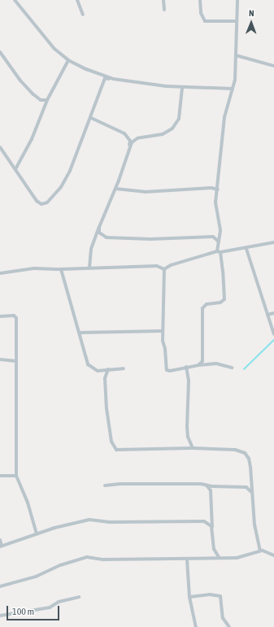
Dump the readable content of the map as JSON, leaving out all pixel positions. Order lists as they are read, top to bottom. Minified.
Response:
{"scale_bar":"100 m","north":"top"}
